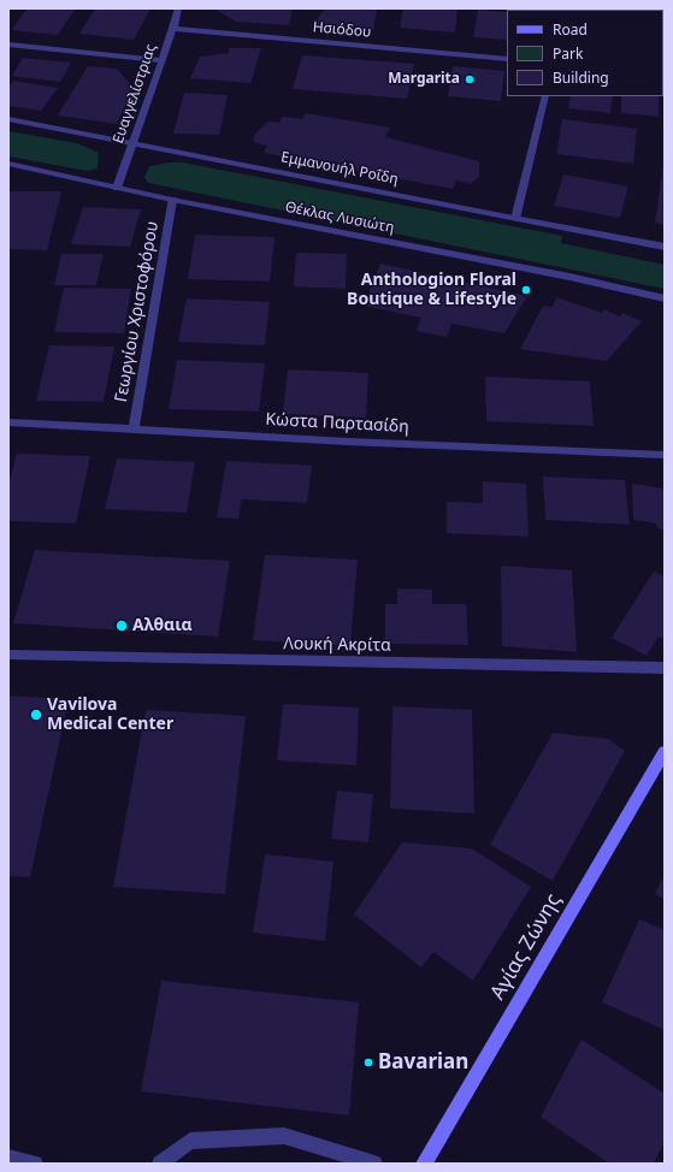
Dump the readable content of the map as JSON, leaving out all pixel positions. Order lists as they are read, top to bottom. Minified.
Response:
{"streets":{"main road":["Αγίας Ζώνης"],"street":["Ησιόδου","Ευαγγελίστριας","Εμμανουήλ Ροΐδη","Θέκλας Λυσιώτη","Γεωργίου Χριστοφόρου","Κώστα Παρτασίδη","Λουκή Ακρίτα"]},"crossings":[["Ησιόδου","Ευαγγελίστριας"],["Ευαγγελίστριας","Εμμανουήλ Ροΐδη"],["Ευαγγελίστριας","Θέκλας Λυσιώτη"],["Θέκλας Λυσιώτη","Γεωργίου Χριστοφόρου"],["Γεωργίου Χριστοφόρου","Κώστα Παρτασίδη"]],"places":["Margarita","Anthologion Floral Boutique & Lifestyle","Αλθαια","Vavilova Medical Center","Bavarian"],"legend":["Road","Park","Building"]}
